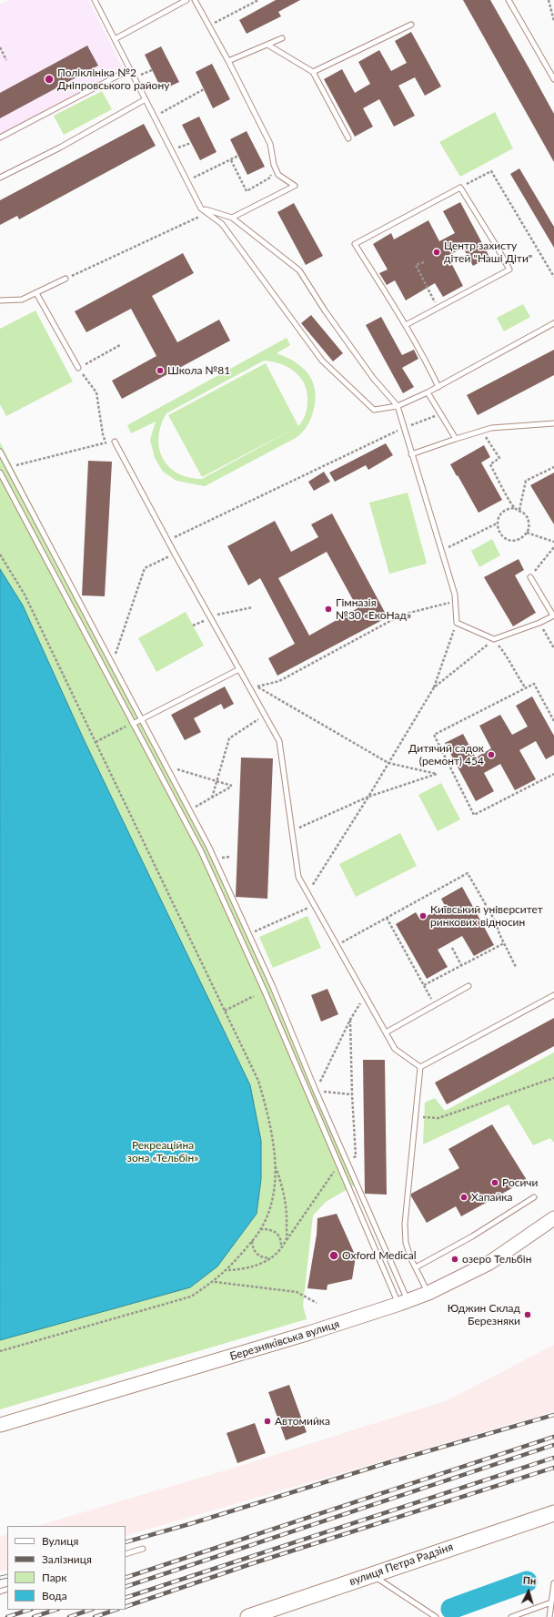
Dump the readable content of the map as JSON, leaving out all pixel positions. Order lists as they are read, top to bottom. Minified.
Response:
{"streets":{"main road":["вулиця Петра Радзіня"],"street":["Березняківська вулиця"]},"parks":["Рекреаційна зона «Тельбін»"],"places":["Поліклініка №2 Дніпровського району","Центр захисту дітей \"Наші Діти\"","Школа №81","Гімназія №30 «ЕкоНад»","Дитячий садок (ремонт) 454","Київський університет ринкових відносин","Росичи","Хапайка","Oxford Medical","озеро Тельбін","Юджин Склад Березняки","Автомийка"],"legend":["Вулиця","Залізниця","Парк","Вода"],"north":"top"}
